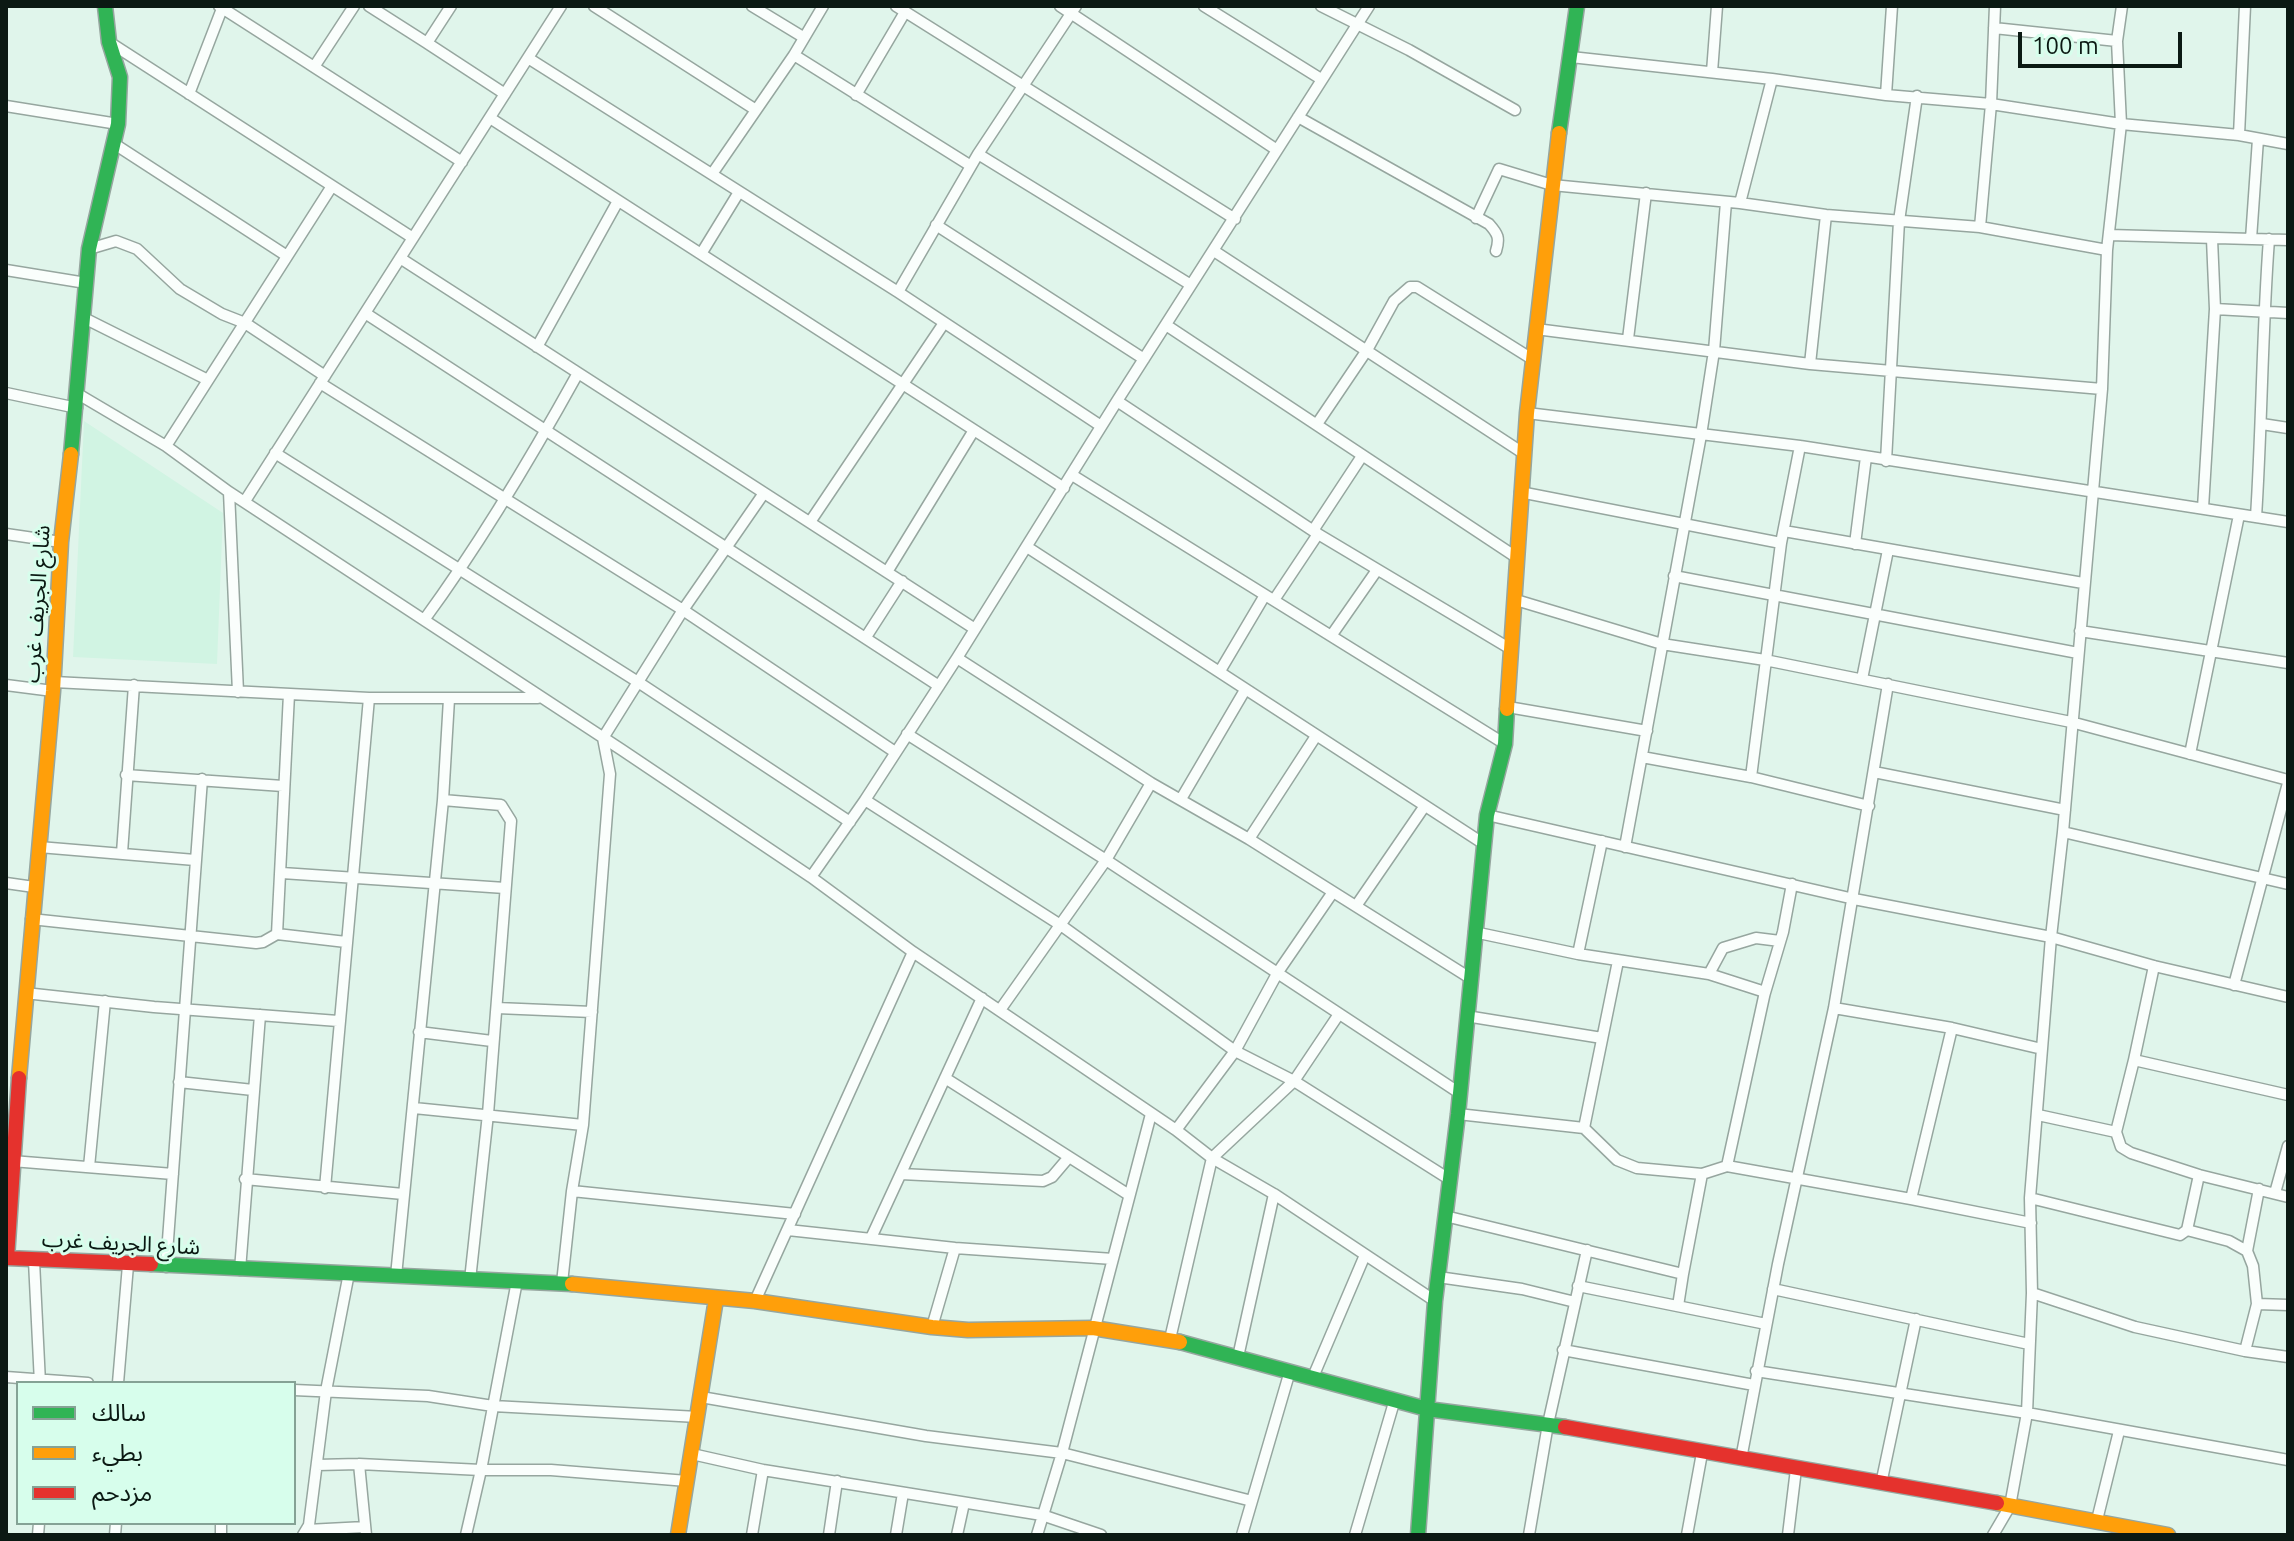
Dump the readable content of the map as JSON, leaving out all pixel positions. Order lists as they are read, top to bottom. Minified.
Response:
{"streets":{"street":["شارع الجريف غرب"]},"legend":["سالك","بطيء","مزدحم"],"scale_bar":"100 m"}
